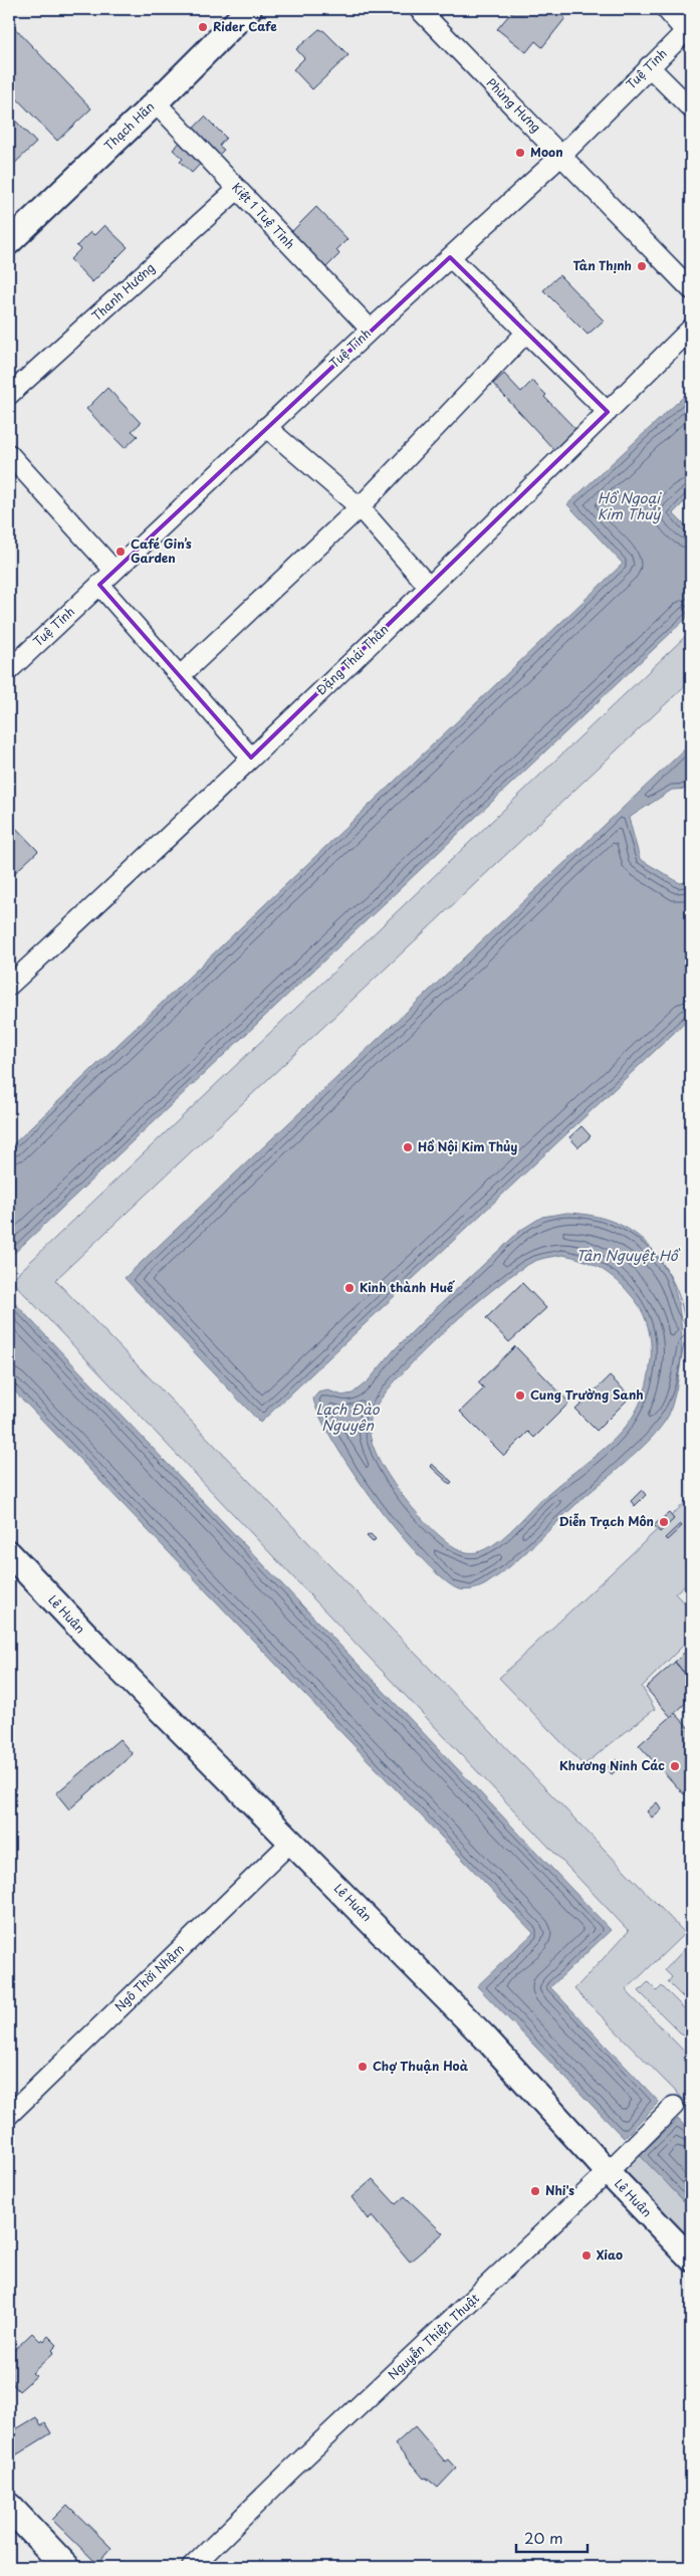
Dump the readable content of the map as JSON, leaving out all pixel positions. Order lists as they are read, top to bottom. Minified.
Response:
{"streets":{"street":["Tuệ Tĩnh","Phùng Hưng","Thạch Hãn","Kiệt 1 Tuệ Tĩnh","Thanh Hương","Đặng Thái Thân","Lê Huân","Ngô Thời Nhậm","Nguyễn Thiện Thuật"]},"crossings":[["Tuệ Tĩnh","Phùng Hưng"],["Tuệ Tĩnh","Kiệt 1 Tuệ Tĩnh"],["Thạch Hãn","Kiệt 1 Tuệ Tĩnh"],["Kiệt 1 Tuệ Tĩnh","Thanh Hương"],["Lê Huân","Ngô Thời Nhậm"],["Lê Huân","Nguyễn Thiện Thuật"]],"water":["Hồ Ngoại Kim Thuỷ","Tân Nguyệt Hồ","Lạch Đào Nguyên"],"places":["Rider Cafe","Moon","Tân Thịnh","Café Gin’s Garden","Hồ Nội Kim Thủy","Kinh thành Huế","Cung Trường Sanh","Diễn Trạch Môn","Khương Ninh Các","Chợ Thuận Hoà","Nhi's","Xiao"],"scale_bar":"20 m"}
